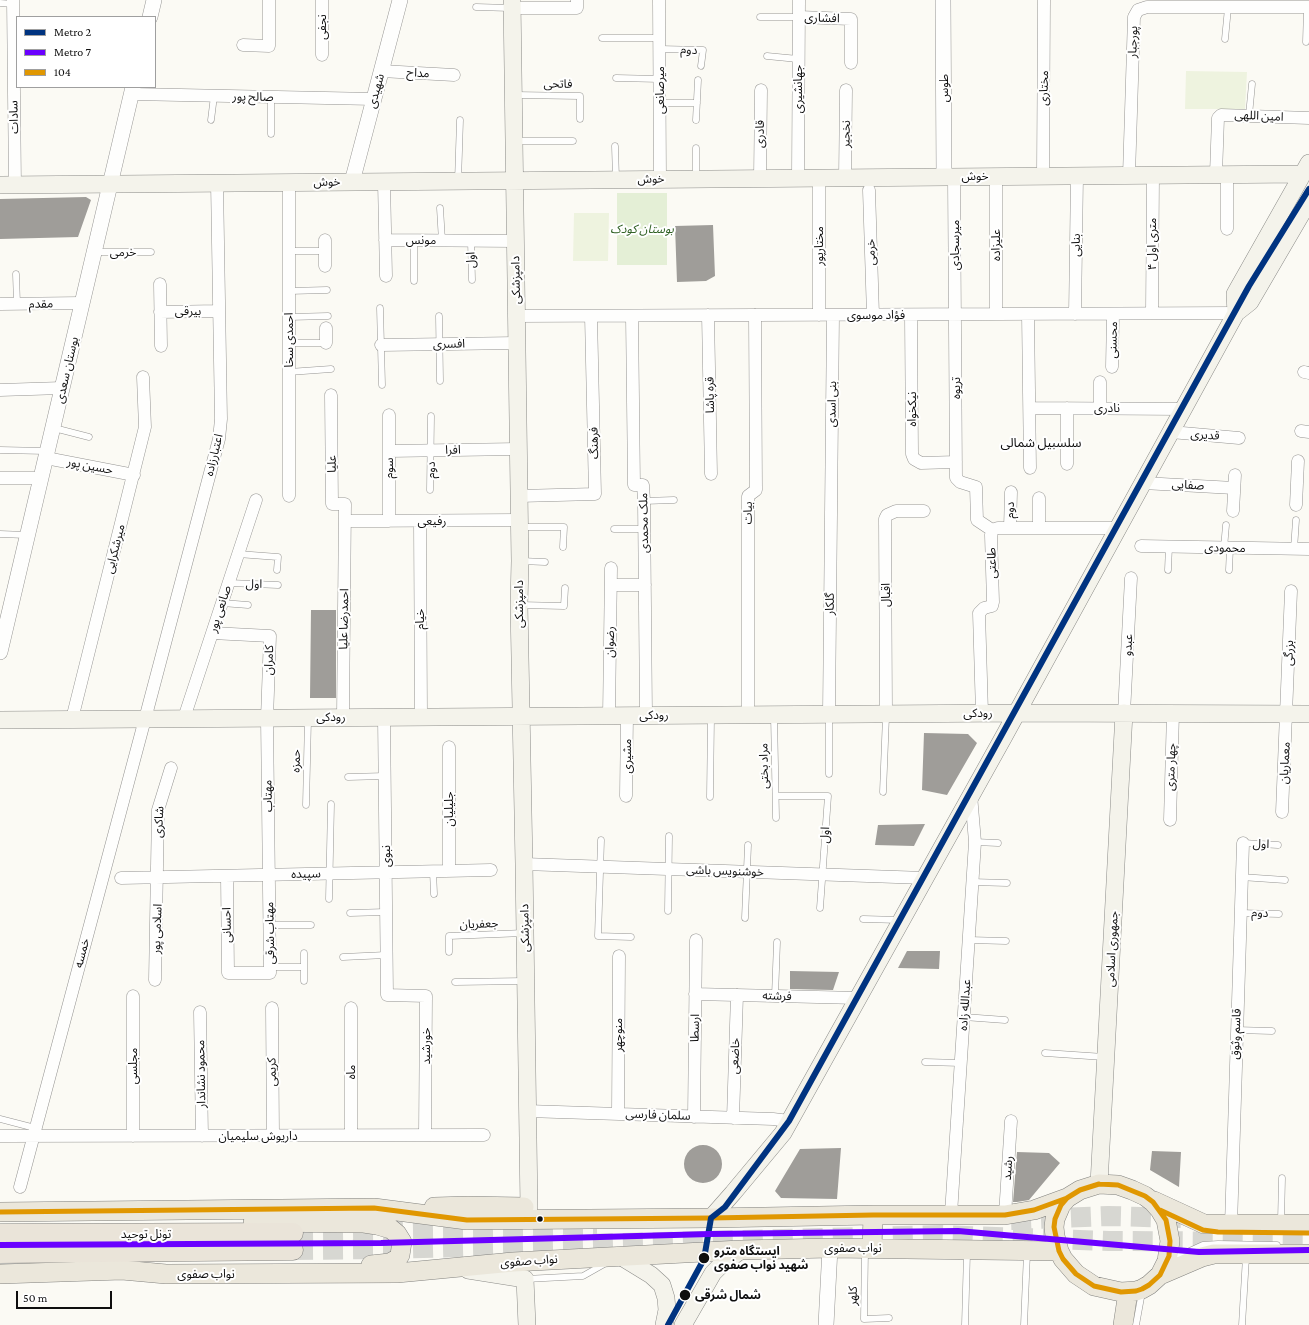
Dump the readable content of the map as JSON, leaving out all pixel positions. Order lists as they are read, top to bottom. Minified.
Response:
{"streets":{"highway":["تونل توحید"],"main road":["خوش","دامپزشکی","رودکی","جمهوری اسلامی","نواب صفوی"],"street":["افشاری","نجفی","پورجبار","دوم","مداح","طوس","مختاری","جهانشیری","میرصانعی","شهیدی","صالح پور","امین اللهی","سادات","قادری","نخجیر","مونس","۴ متری اول","میرسجادی","علیزاده","بنایی","مختارپور","خرمی","مقدم","بیرقی","فؤاد موسوی","احمدی سخا","محسنی","افسری","بوستان سعدی","تریوه","قره پاشا","بنی اسدی","نادری","نیکخواه","قدیری","فرهنگ","افرا","اعتبارزاده","علیا","حسین پور","سوم","صفایی","بیات","رفیعی","ملک محمدی","محمودی","میرشکرایی","طاعتی","اقبال","گلکار","صانعی پور","احمدرضا علیا","خیام","رضوان","عبدو","بزرگی","کامران","مشیری","معماریان","چهار متری","مهتاب","جلیلیان","شاکری","نبوی","خوشنویس باشی","سپیده","احسانی","اسلامی پور","مهتاب شرقی","خمسه","فرشته","عبدالله زاده","ارسطا","قاسم وثوق","منوچهر","خورشید","خاضعی","مجلسی","کریمی","ماه","محمود نشاندار","سلمان فارسی","داریوش سلیمیان","رشید"],"lane":["فاتحی","اول","حمزه","مراد بختی","جعفریان","کلهر"]},"crossings":[["افشاری","جهانشیری"],["پورجبار","خوش"],["دوم","میرصانعی"],["دوم","افرا"],["دوم","طاعتی"],["دوم","قاسم وثوق"],["مداح","شهیدی"],["فاتحی","دامپزشکی"],["طوس","خوش"],["طوس","میرسجادی"],["مختاری","خوش"],["جهانشیری","خوش"],["میرصانعی","خوش"],["شهیدی","صالح پور"],["شهیدی","خوش"],["صالح پور","بوستان سعدی"],["امین اللهی","خوش"],["سادات","خوش"],["قادری","خوش"],["نخجیر","خوش"],["خوش","۴ متری اول"],["خوش","میرسجادی"],["خوش","علیزاده"],["خوش","بنایی"],["خوش","مختارپور"],["خوش","دامپزشکی"],["خوش","احمدی سخا"],["خوش","بوستان سعدی"],["خوش","اعتبارزاده"],["مونس","اول"],["مونس","دامپزشکی"],["۴ متری اول","فؤاد موسوی"],["میرسجادی","فؤاد موسوی"],["میرسجادی","تریوه"],["علیزاده","فؤاد موسوی"],["بنایی","فؤاد موسوی"],["مختارپور","فؤاد موسوی"],["خرمی","فؤاد موسوی"],["خرمی","بوستان سعدی"],["اول","صانعی پور"],["اول","مراد بختی"],["اول","خوشنویس باشی"],["اول","قاسم وثوق"],["دامپزشکی","فؤاد موسوی"],["دامپزشکی","افسری"],["دامپزشکی","فرهنگ"],["دامپزشکی","افرا"],["دامپزشکی","رفیعی"],["دامپزشکی","رودکی"],["دامپزشکی","خوشنویس باشی"],["دامپزشکی","جعفریان"],["دامپزشکی","سلمان فارسی"],["مقدم","بوستان سعدی"],["بیرقی","اعتبارزاده"],["فؤاد موسوی","محسنی"],["فؤاد موسوی","تریوه"],["فؤاد موسوی","قره پاشا"],["فؤاد موسوی","بنی اسدی"],["فؤاد موسوی","نیکخواه"],["فؤاد موسوی","فرهنگ"],["فؤاد موسوی","بیات"],["فؤاد موسوی","ملک محمدی"],["بوستان سعدی","حسین پور"],["تریوه","نیکخواه"],["تریوه","طاعتی"],["بنی اسدی","گلکار"],["افرا","سوم"],["اعتبارزاده","رودکی"],["اعتبارزاده","خمسه"],["علیا","رفیعی"],["علیا","احمدرضا علیا"],["حسین پور","میرشکرایی"],["سوم","رفیعی"],["بیات","رودکی"],["رفیعی","احمدرضا علیا"],["رفیعی","خیام"],["ملک محمدی","رودکی"],["میرشکرایی","رودکی"],["طاعتی","رودکی"],["اقبال","رودکی"],["گلکار","رودکی"],["صانعی پور","کامران"],["صانعی پور","رودکی"],["احمدرضا علیا","رودکی"],["خیام","رودکی"],["رضوان","رودکی"],["عبدو","رودکی"],["عبدو","جمهوری اسلامی"],["بزرگی","رودکی"],["بزرگی","معماریان"],["کامران","رودکی"],["کامران","مهتاب"],["رودکی","مشیری"],["رودکی","حمزه"],["رودکی","معماریان"],["رودکی","مراد بختی"],["رودکی","چهار متری"],["رودکی","مهتاب"],["رودکی","نبوی"],["رودکی","جمهوری اسلامی"],["رودکی","خمسه"],["مهتاب","سپیده"],["مهتاب","مهتاب شرقی"],["جلیلیان","سپیده"],["شاکری","سپیده"],["شاکری","اسلامی پور"],["نبوی","سپیده"],["نبوی","خورشید"],["سپیده","احسانی"],["سپیده","اسلامی پور"],["سپیده","مهتاب شرقی"],["احسانی","مهتاب شرقی"],["جمهوری اسلامی","نواب صفوی"],["خمسه","داریوش سلیمیان"],["فرشته","ارسطا"],["فرشته","خاضعی"],["ارسطا","سلمان فارسی"],["منوچهر","سلمان فارسی"],["خورشید","داریوش سلیمیان"],["خاضعی","سلمان فارسی"],["مجلسی","داریوش سلیمیان"],["کریمی","داریوش سلیمیان"],["ماه","داریوش سلیمیان"],["محمود نشاندار","داریوش سلیمیان"],["نواب صفوی","کلهر"]],"districts":["سلسبیل شمالی"],"parks":["بوستان کودک"],"places":["ایستگاه مترو شهید نواب صفوی","شمال شرقی"],"lines":["metro line 2","transit line 104","metro line 7"],"legend":["Metro 2","Metro 7","104"],"scale_bar":"50 m"}
